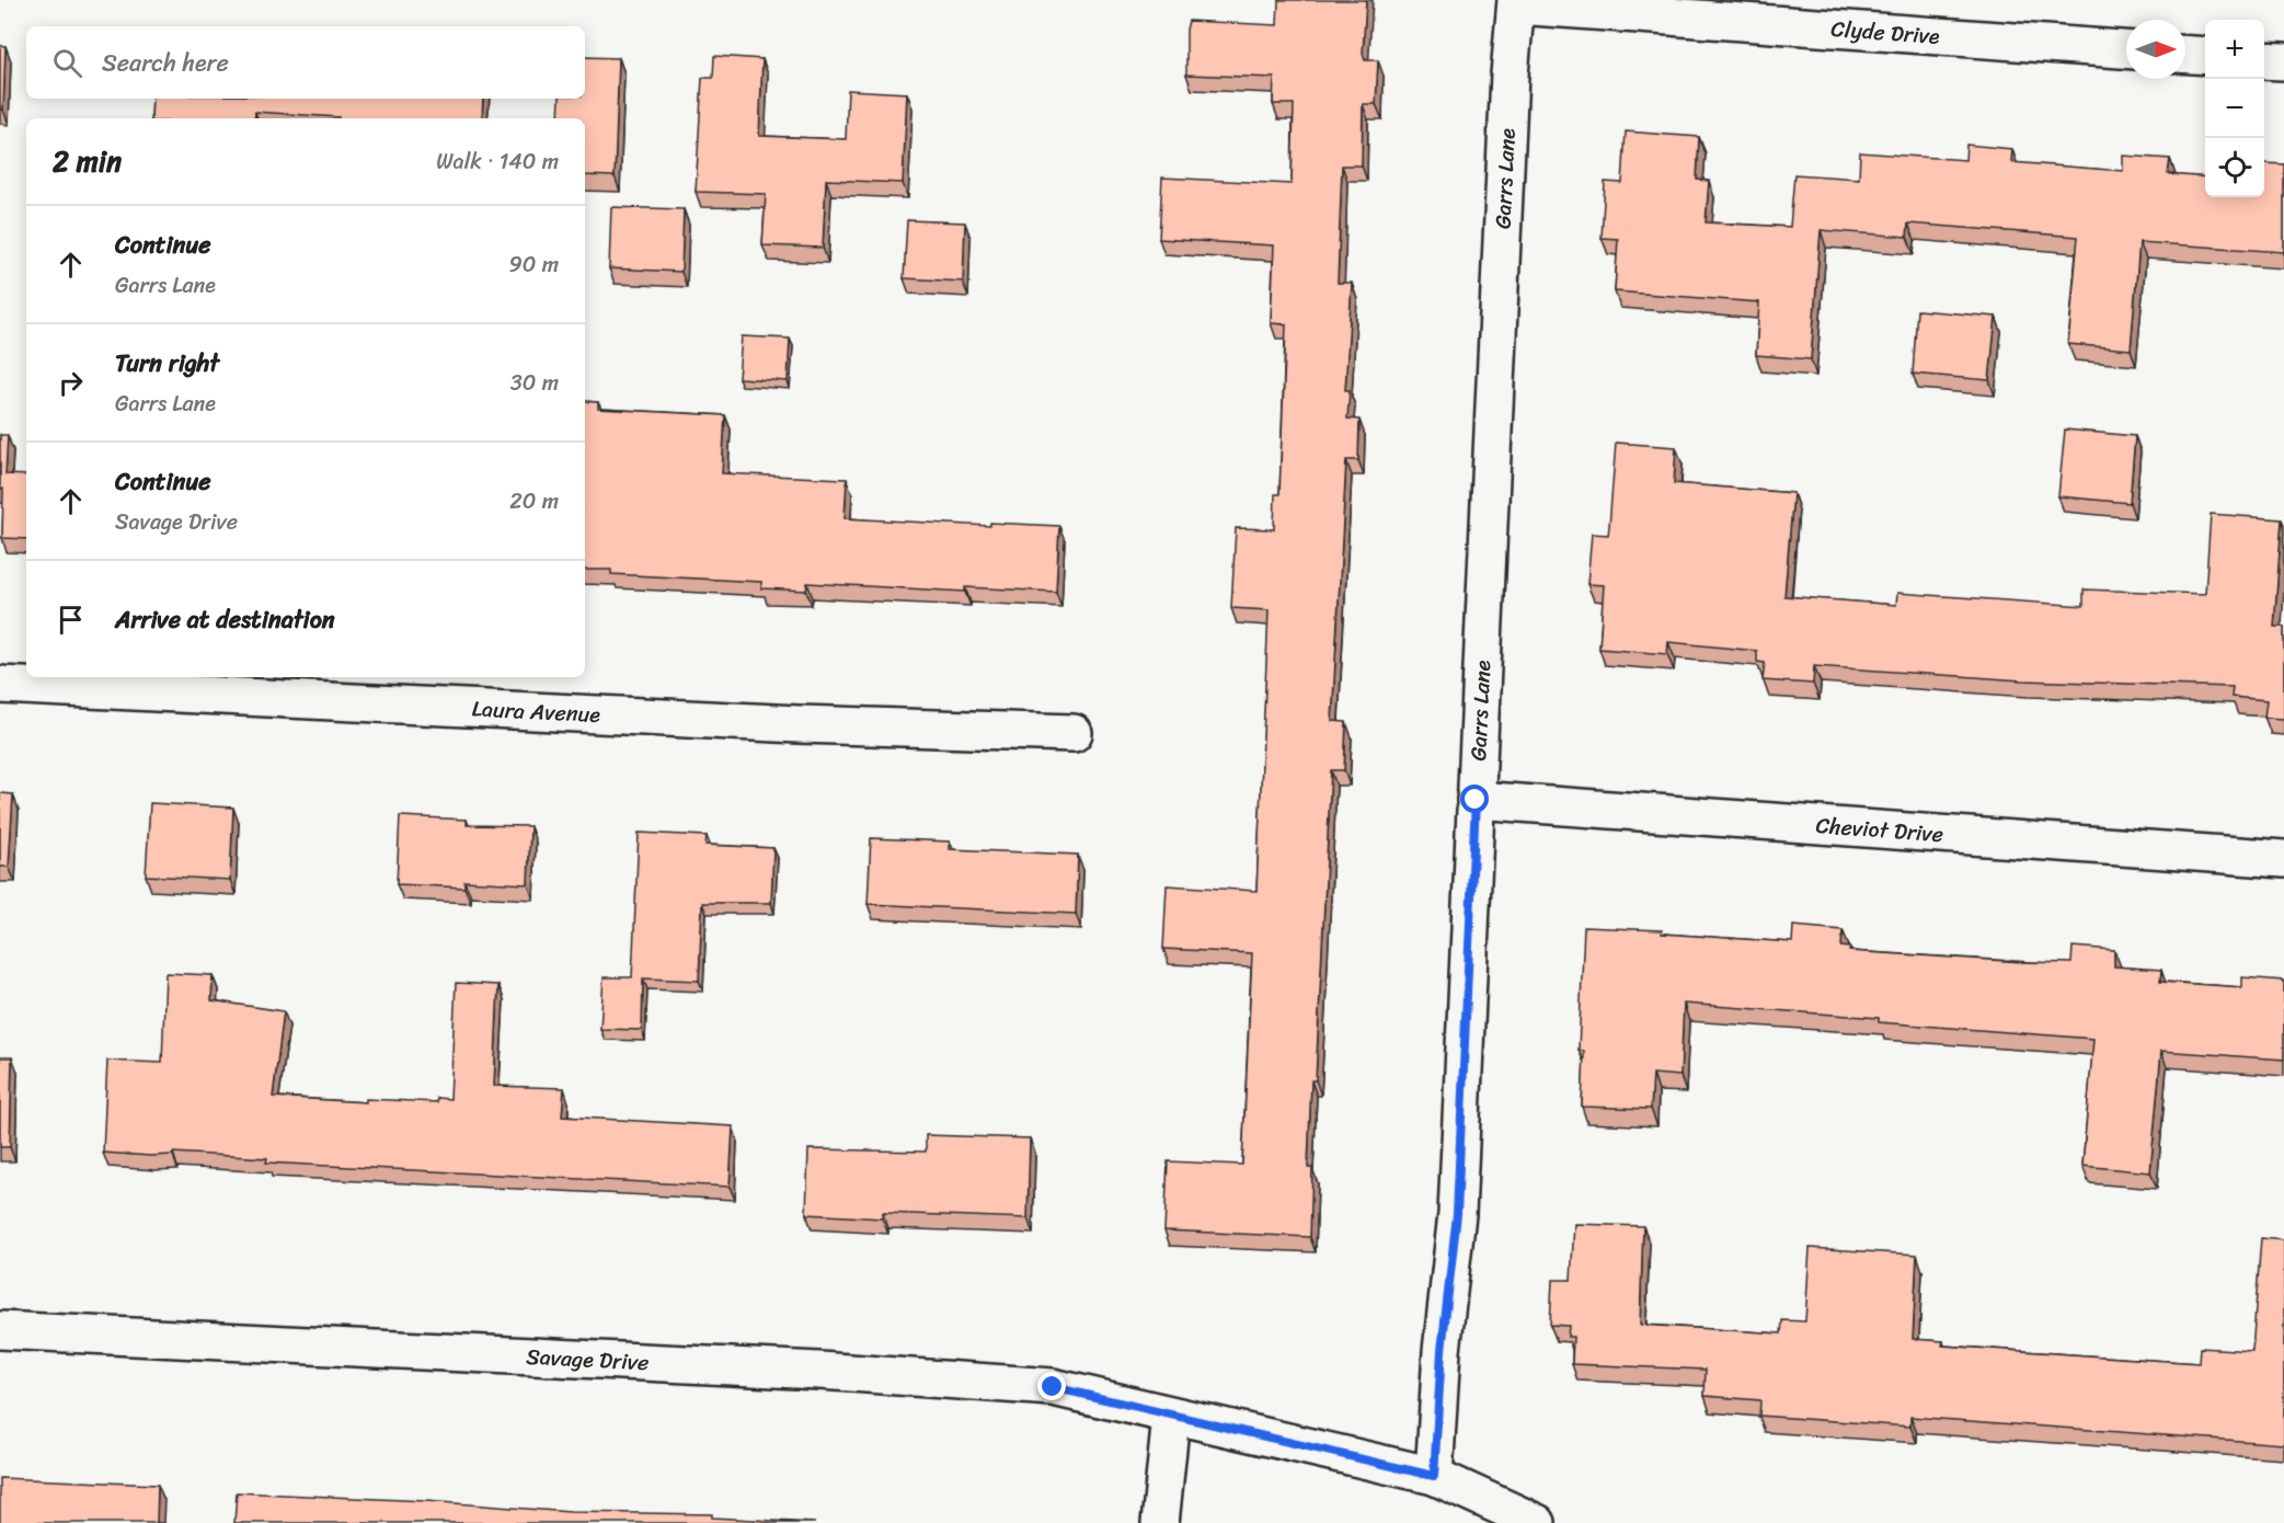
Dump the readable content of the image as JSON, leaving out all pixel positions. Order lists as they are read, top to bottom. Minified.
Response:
{"streets":{"street":["Clyde Drive","Garrs Lane","Laura Avenue","Cheviot Drive","Savage Drive"]},"crossings":[["Clyde Drive","Garrs Lane"],["Garrs Lane","Cheviot Drive"]],"north":"right","page":{"map_buttons":["+","−"],"search":"Search here","heading":["2 min","Walk · 140 m"],"list":[["Continue","Garrs Lane","90 m"],["Turn right","Garrs Lane","30 m"],["Continue","Savage Drive","20 m"],"Arrive at destination"]}}
